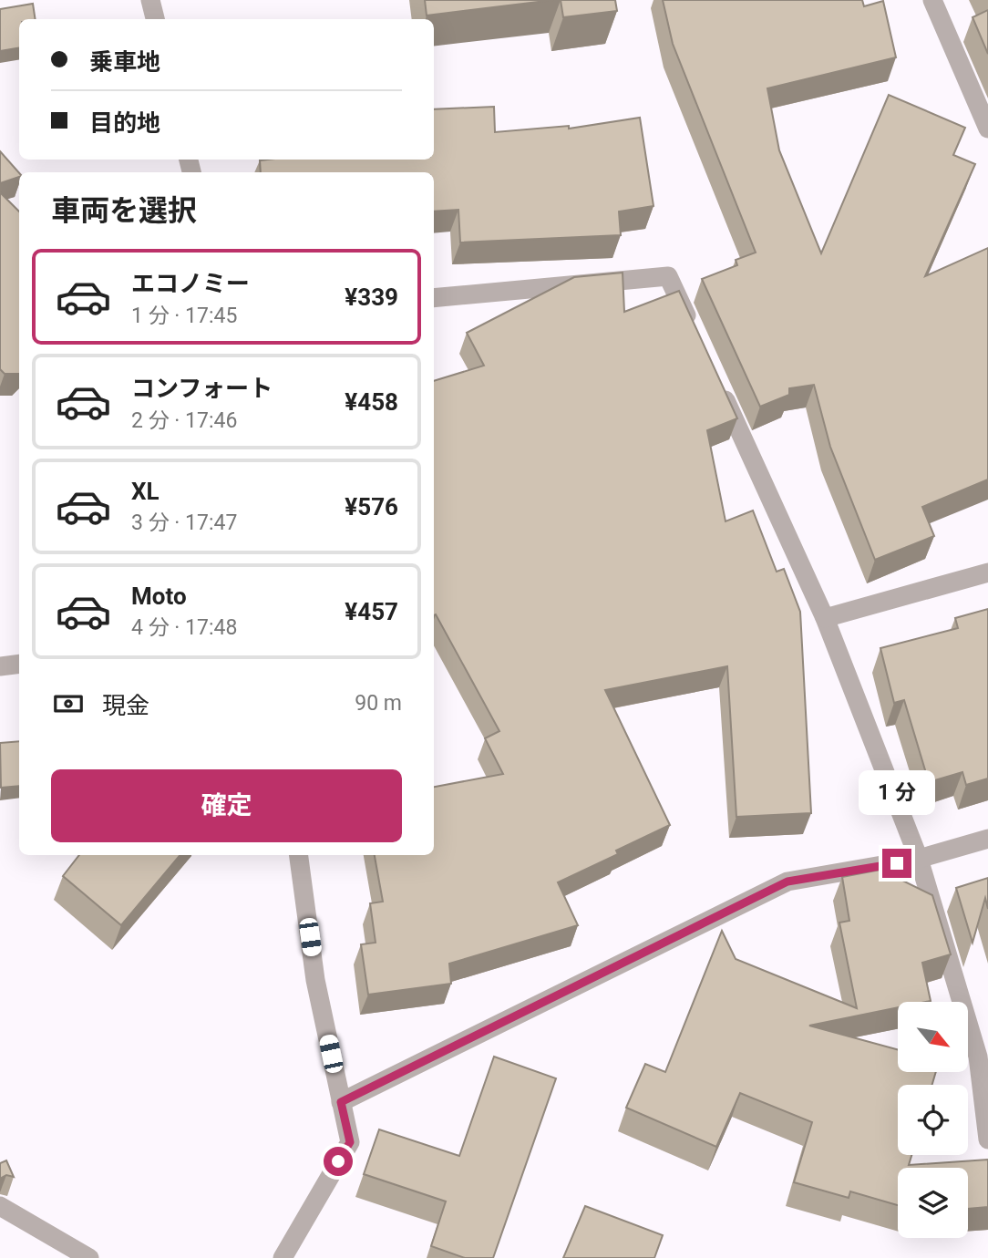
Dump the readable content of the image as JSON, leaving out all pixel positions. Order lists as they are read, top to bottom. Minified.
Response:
{"north":"bottom right","page":{"banner":["乗車地","目的地"],"heading":"車両を選択","list":[{"name":"エコノミー","note":"1 分 · 17:45","value":"¥339"},{"name":"コンフォート","note":"2 分 · 17:46","value":"¥458"},{"name":"XL","note":"3 分 · 17:47","value":"¥576"},{"name":"Moto","note":"4 分 · 17:48","value":"¥457"}],"pay":["現金","90 m"],"buttons":"確定","bubble":"1 分"}}
